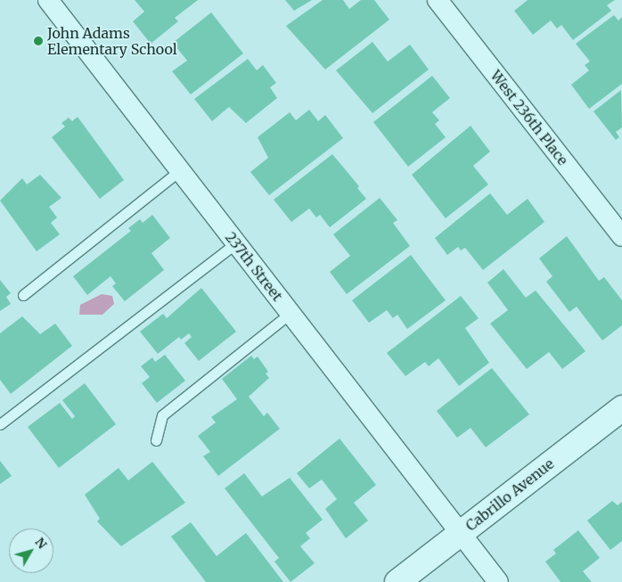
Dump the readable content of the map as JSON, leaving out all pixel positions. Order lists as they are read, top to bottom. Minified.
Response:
{"streets":{"street":["West 236th Place","237th Street","Cabrillo Avenue"]},"crossings":[["237th Street","Cabrillo Avenue"]],"places":["John Adams Elementary School"],"north":"top right"}
